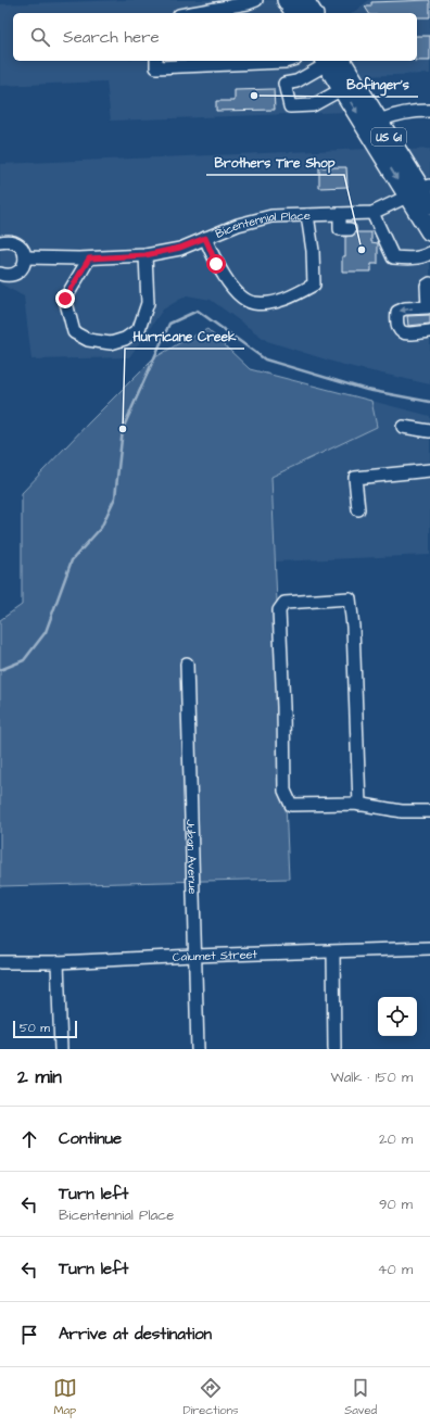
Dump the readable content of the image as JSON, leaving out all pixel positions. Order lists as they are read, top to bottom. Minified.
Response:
{"streets":{"highway":["US 61"],"street":["Bicentennial Place","Juban Avenue","Calumet Street"]},"crossings":[["US 61","Bicentennial Place"],["Juban Avenue","Calumet Street"]],"places":["Bofinger's","Brothers Tire Shop","Hurricane Creek"],"scale_bar":"50 m","page":{"search":"Search here","scale":"50 m","heading":["2 min","Walk · 150 m"],"list":[["Continue","20 m"],["Turn left","Bicentennial Place","90 m"],["Turn left","40 m"],"Arrive at destination"],"nav":["Map","Directions","Saved"]}}
